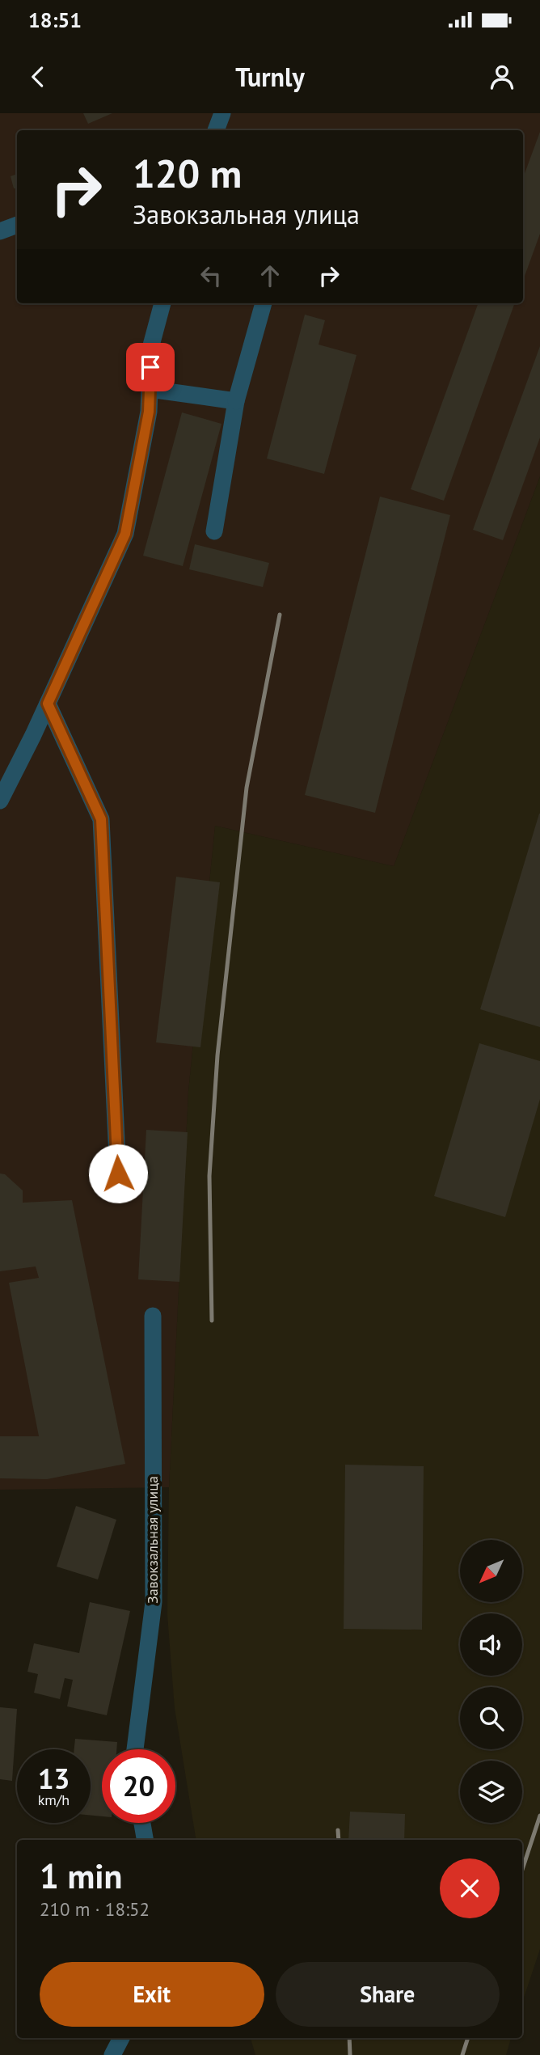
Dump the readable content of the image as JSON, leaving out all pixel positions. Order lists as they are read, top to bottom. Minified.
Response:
{"streets":{"street":["Завокзальная улица"]},"north":"bottom left","page":{"status":"18:51","header":"Turnly","turn":["120 m","Завокзальная улица"],"speed":"13 km/h","limit":"20","heading":["1 min","210 m · 18:52"],"buttons":["Exit","Share"]}}
